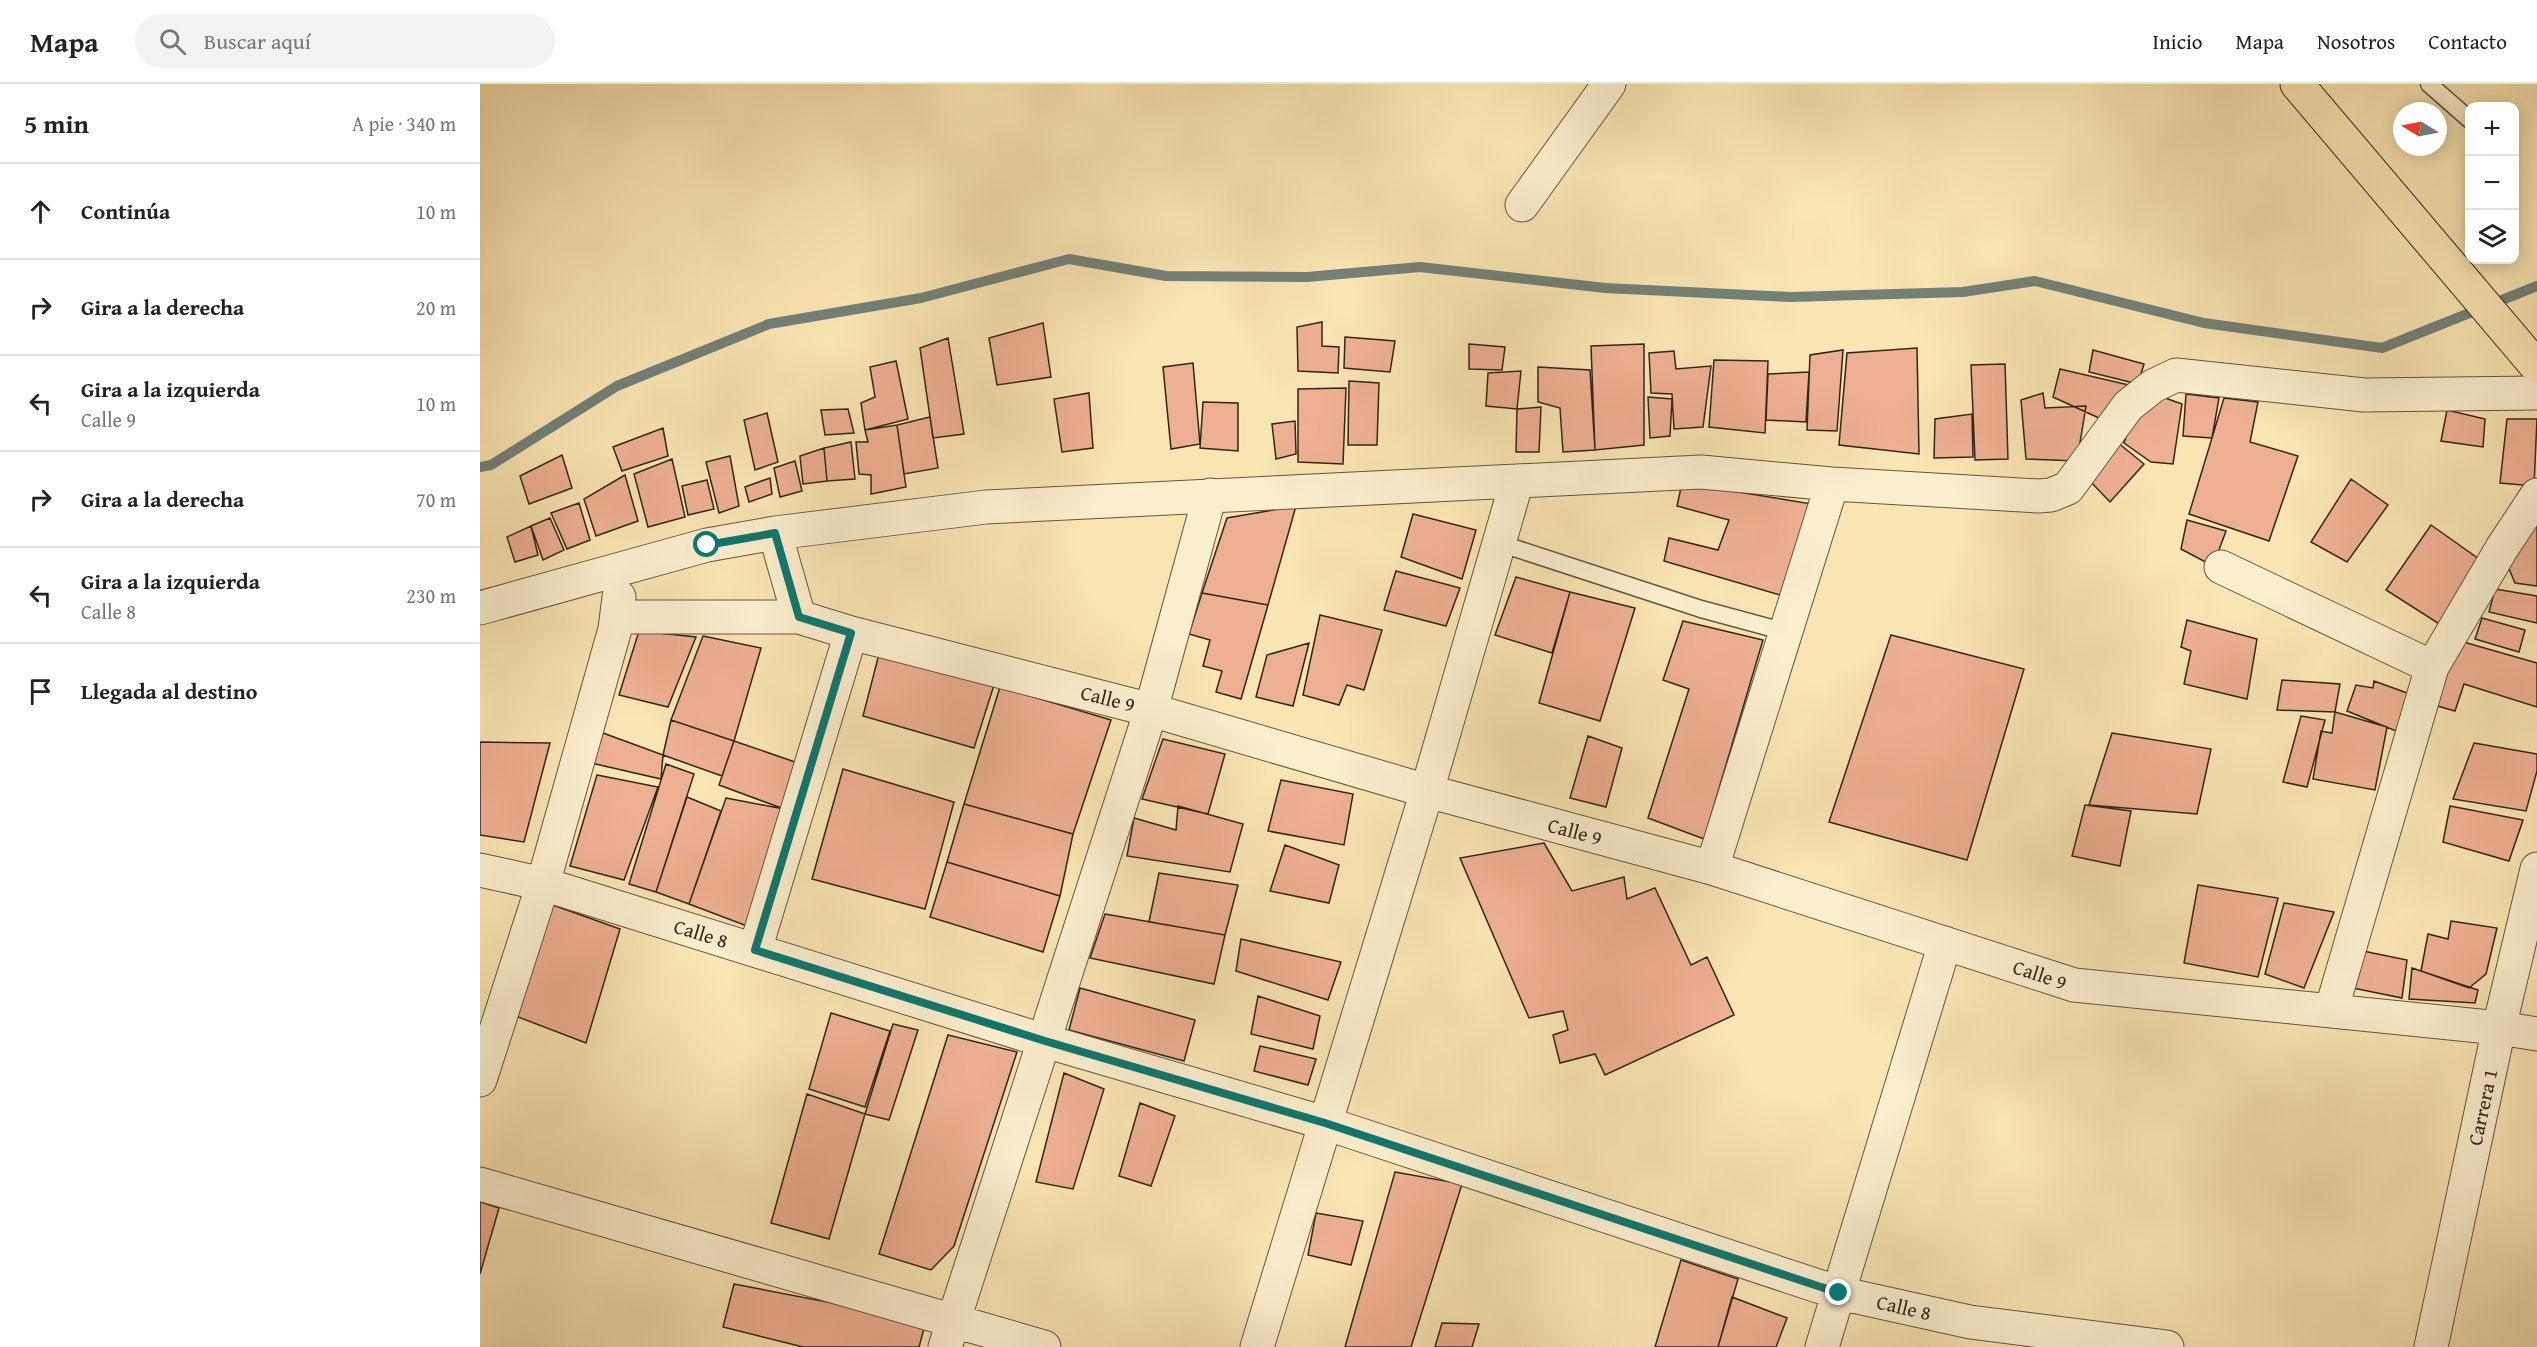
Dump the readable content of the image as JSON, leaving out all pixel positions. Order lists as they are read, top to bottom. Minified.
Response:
{"streets":{"street":["Calle 9","Calle 8","Carrera 1"]},"crossings":[["Calle 9","Carrera 1"]],"north":"left","page":{"header":"Mapa","search":"Buscar aquí","nav":["Inicio","Mapa","Nosotros","Contacto"],"heading":["5 min","A pie · 340 m"],"map_buttons":["+","−"],"list":[["Continúa","10 m"],["Gira a la derecha","20 m"],["Gira a la izquierda","Calle 9","10 m"],["Gira a la derecha","70 m"],["Gira a la izquierda","Calle 8","230 m"],"Llegada al destino"]}}
